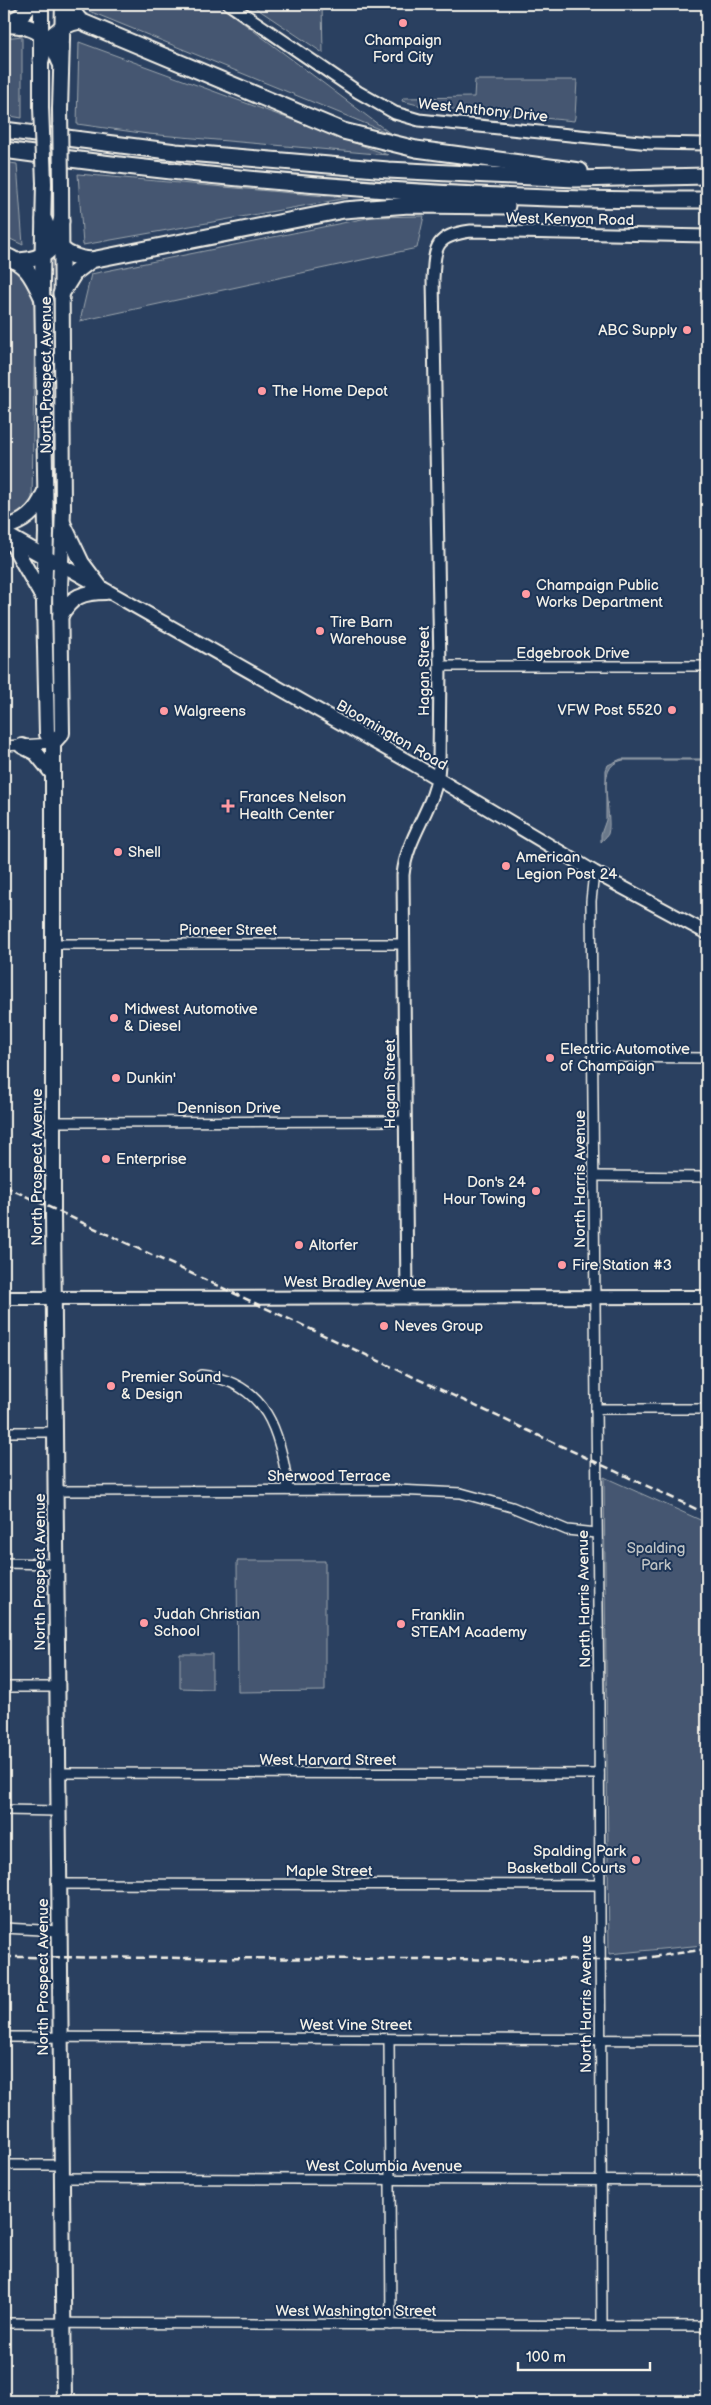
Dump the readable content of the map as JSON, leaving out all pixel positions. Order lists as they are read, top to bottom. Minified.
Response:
{"streets":{"main road":["North Prospect Avenue","Bloomington Road","West Bradley Avenue"],"street":["West Anthony Drive","West Kenyon Road","Edgebrook Drive","Hagan Street","Pioneer Street","Dennison Drive","North Harris Avenue","Sherwood Terrace","West Harvard Street","Maple Street","West Vine Street","West Columbia Avenue","West Washington Street"]},"crossings":[["West Kenyon Road","Hagan Street"],["North Prospect Avenue","Bloomington Road"],["North Prospect Avenue","Pioneer Street"],["North Prospect Avenue","Dennison Drive"],["North Prospect Avenue","West Bradley Avenue"],["North Prospect Avenue","Sherwood Terrace"],["North Prospect Avenue","West Harvard Street"],["North Prospect Avenue","Maple Street"],["North Prospect Avenue","West Vine Street"],["North Prospect Avenue","West Columbia Avenue"],["North Prospect Avenue","West Washington Street"],["Edgebrook Drive","Hagan Street"],["Hagan Street","Bloomington Road"],["Hagan Street","Pioneer Street"],["Hagan Street","Dennison Drive"],["Hagan Street","West Bradley Avenue"],["Bloomington Road","North Harris Avenue"],["North Harris Avenue","West Bradley Avenue"],["North Harris Avenue","Sherwood Terrace"],["North Harris Avenue","West Harvard Street"],["North Harris Avenue","Maple Street"],["North Harris Avenue","West Vine Street"],["North Harris Avenue","West Columbia Avenue"],["North Harris Avenue","West Washington Street"]],"parks":["Spalding Park"],"places":{"other":["Champaign Ford City","ABC Supply","The Home Depot","Champaign Public Works Department","Tire Barn Warehouse","VFW Post 5520","Walgreens","Shell","American Legion Post 24","Midwest Automotive & Diesel","Electric Automotive of Champaign","Dunkin'","Enterprise","Don's 24 Hour Towing","Altorfer","Fire Station #3","Neves Group","Premier Sound & Design","Judah Christian School","Franklin STEAM Academy","Spalding Park Basketball Courts"],"health":["Frances Nelson Health Center"]},"scale_bar":"100 m"}
